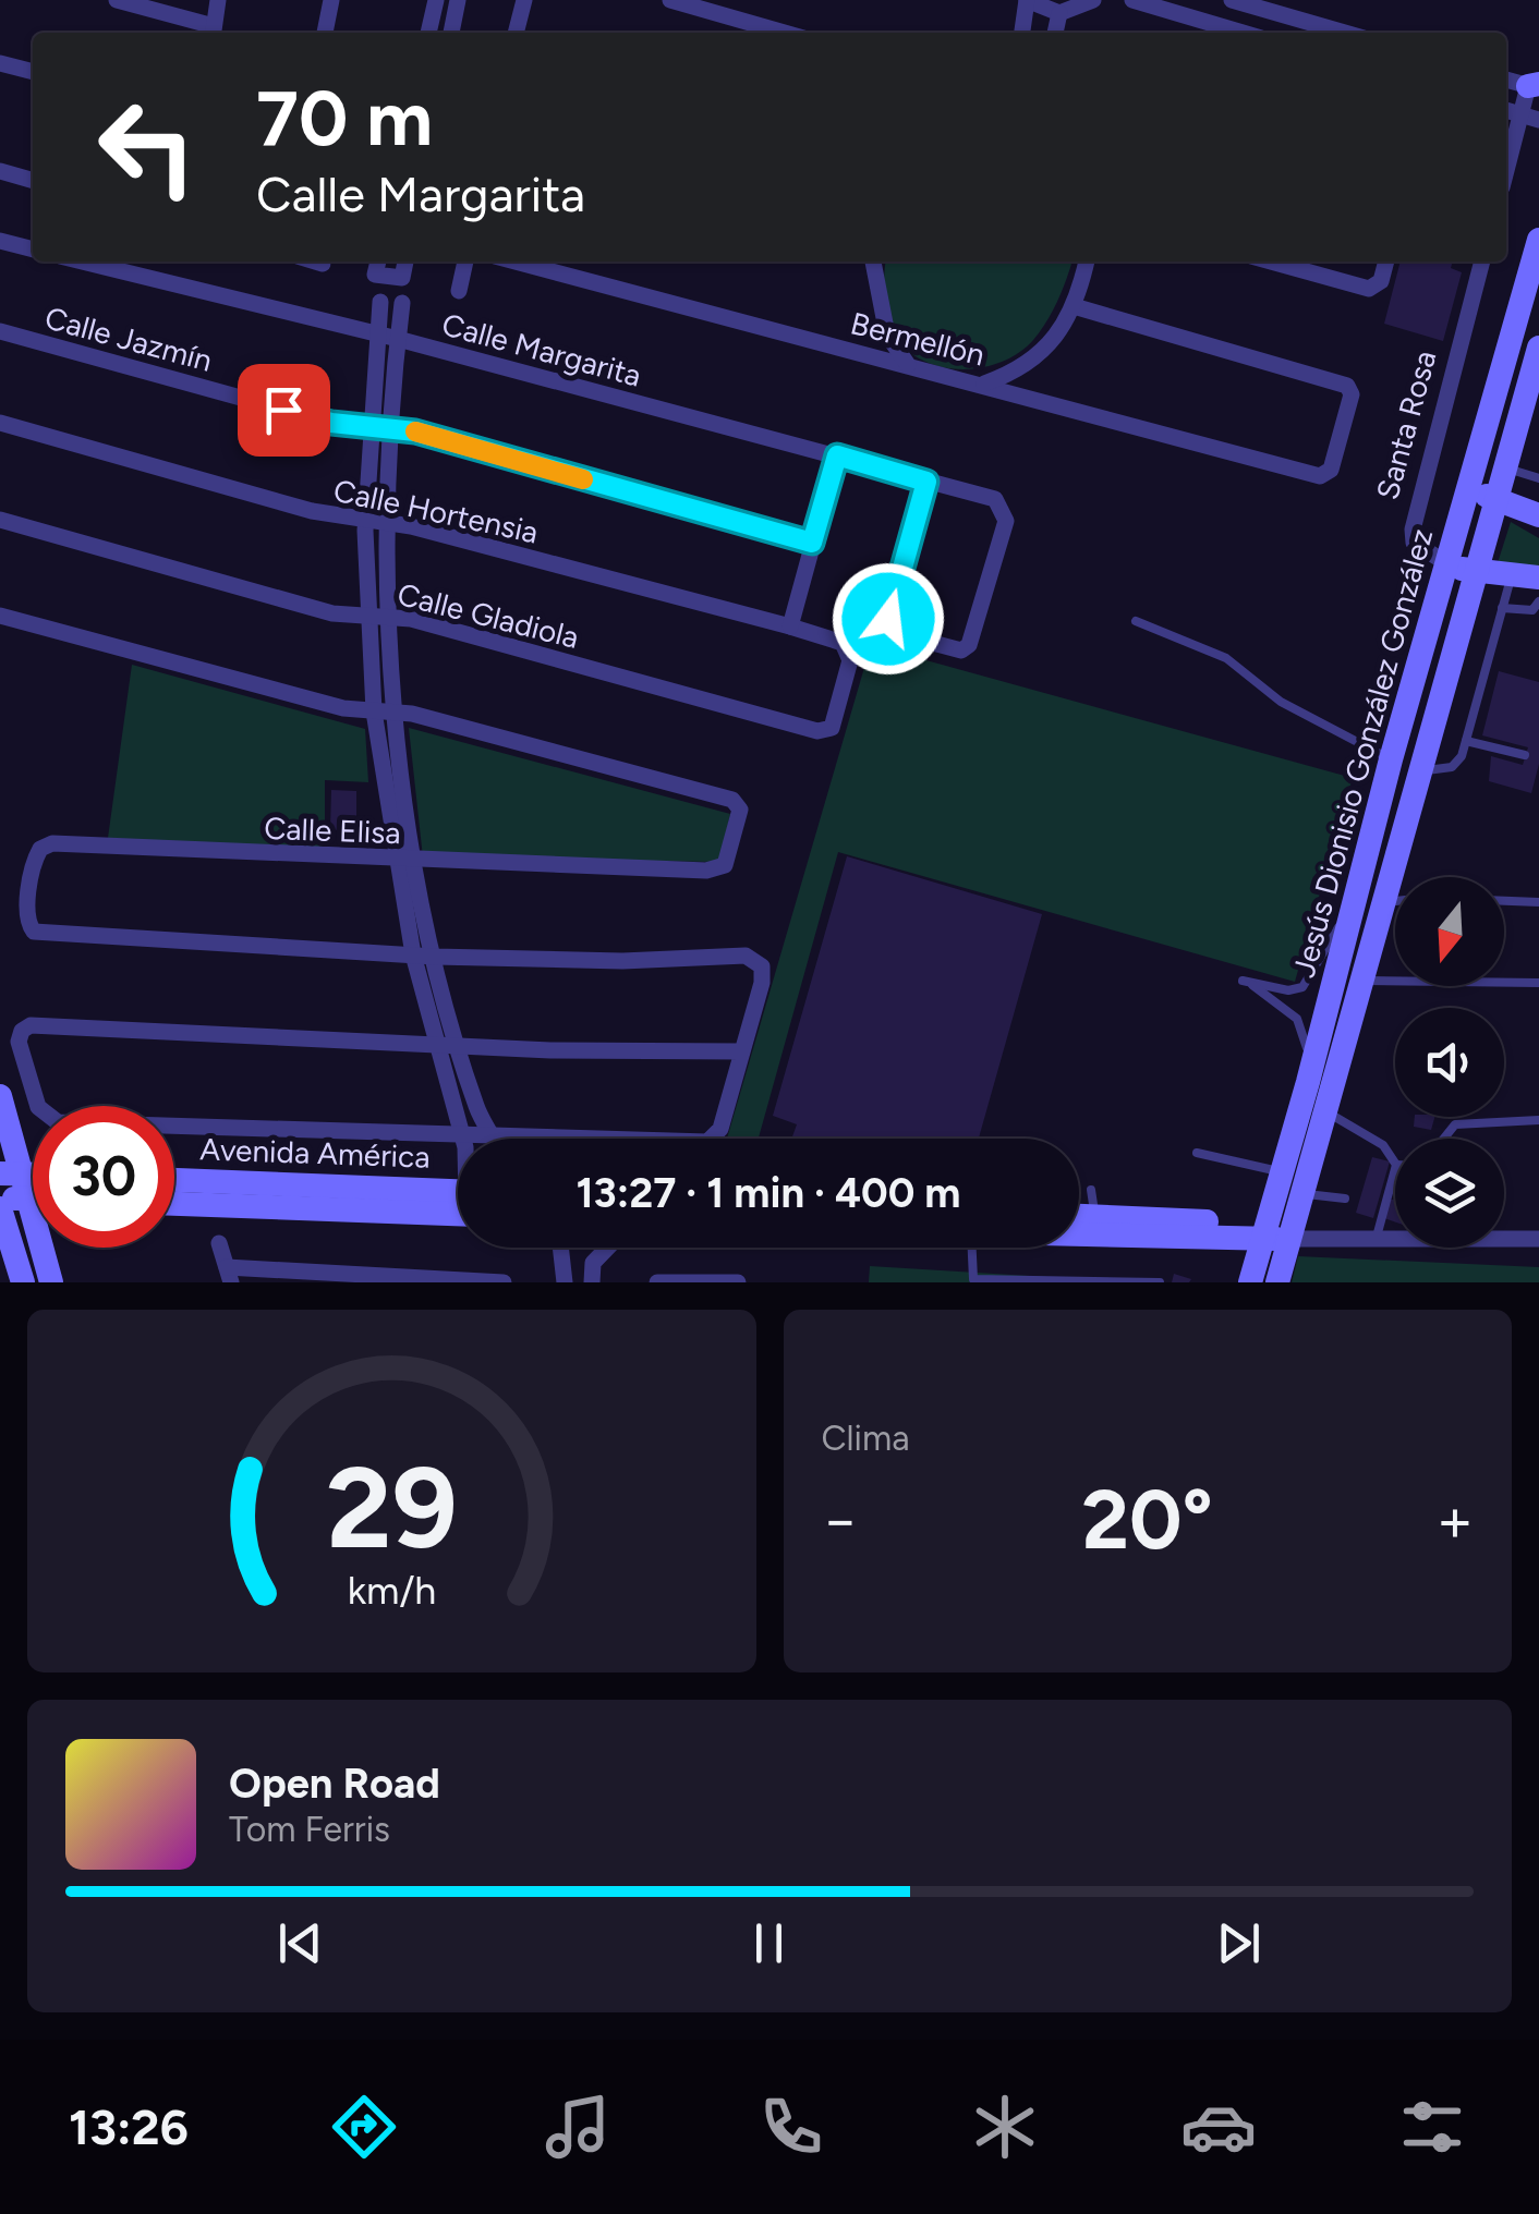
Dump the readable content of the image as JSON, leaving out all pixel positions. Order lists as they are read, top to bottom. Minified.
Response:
{"streets":{"main road":["Santa Rosa","Jesús Dionisio González González","Avenida América"],"street":["Calle Jazmín","Bermellón","Calle Margarita","Calle Hortensia","Calle Gladiola","Calle Elisa"]},"crossings":[["Santa Rosa","Jesús Dionisio González González"],["Calle Hortensia","Calle Gladiola"]],"north":"bottom","page":{"turn":["70 m","Calle Margarita"],"limit":"30","trip":"13:27 · 1 min · 400 m","tile":"Clima","heat":["−","20°","+"],"song":["Open Road","Tom Ferris"],"tabs":"13:26","gauge":["29","km/h"]}}
